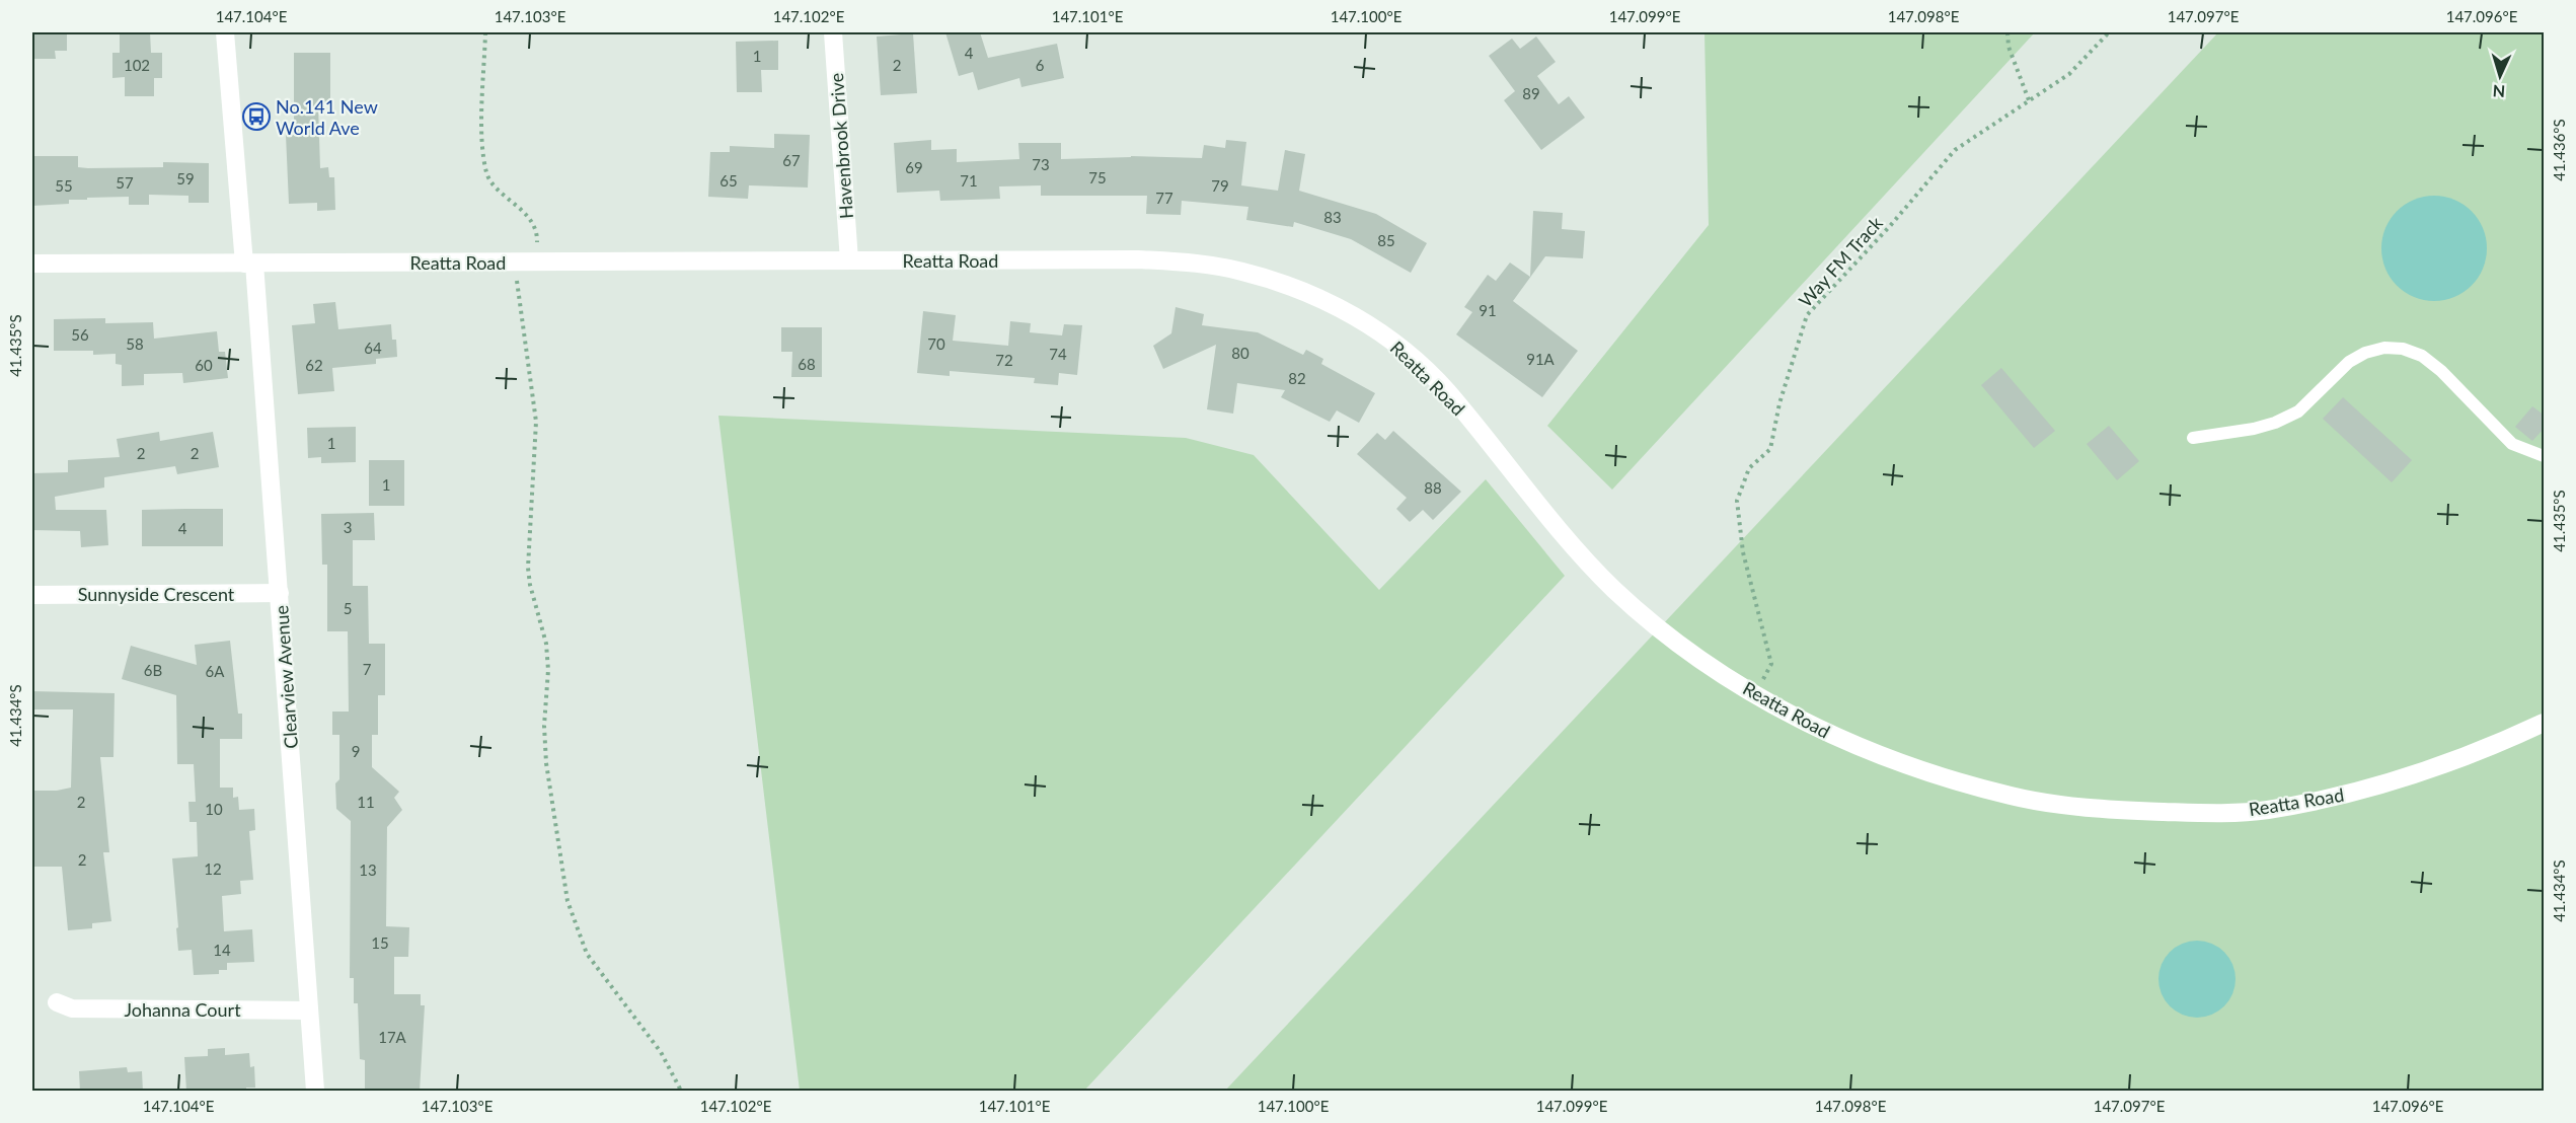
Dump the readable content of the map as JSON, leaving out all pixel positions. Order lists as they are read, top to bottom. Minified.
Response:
{"streets":{"street":["Havenbrook Drive","Reatta Road","Sunnyside Crescent","Clearview Avenue","Johanna Court"],"path":["Way FM Track"]},"crossings":[["Havenbrook Drive","Reatta Road"],["Reatta Road","Way FM Track"],["Reatta Road","Clearview Avenue"],["Sunnyside Crescent","Clearview Avenue"],["Clearview Avenue","Johanna Court"]],"places":{"bus stop":["No.141 New World Ave"]},"house_numbers":["4","1","102","2","6","89","67","73","69","75","59","65","71","57","55","79","77","83","85","91","56","58","70","64","80","74","91A","72","68","60","62","82","1","2","2","1","88","3","4","5","7","6B","6A","9","2","11","10","2","12","13","15","14","17A"],"north":"bottom","coordinates":["147.104°E","147.103°E","147.102°E","147.101°E","147.100°E","147.099°E","147.098°E","147.097°E","147.096°E","41.436°S","41.435°S","41.434°S"]}
